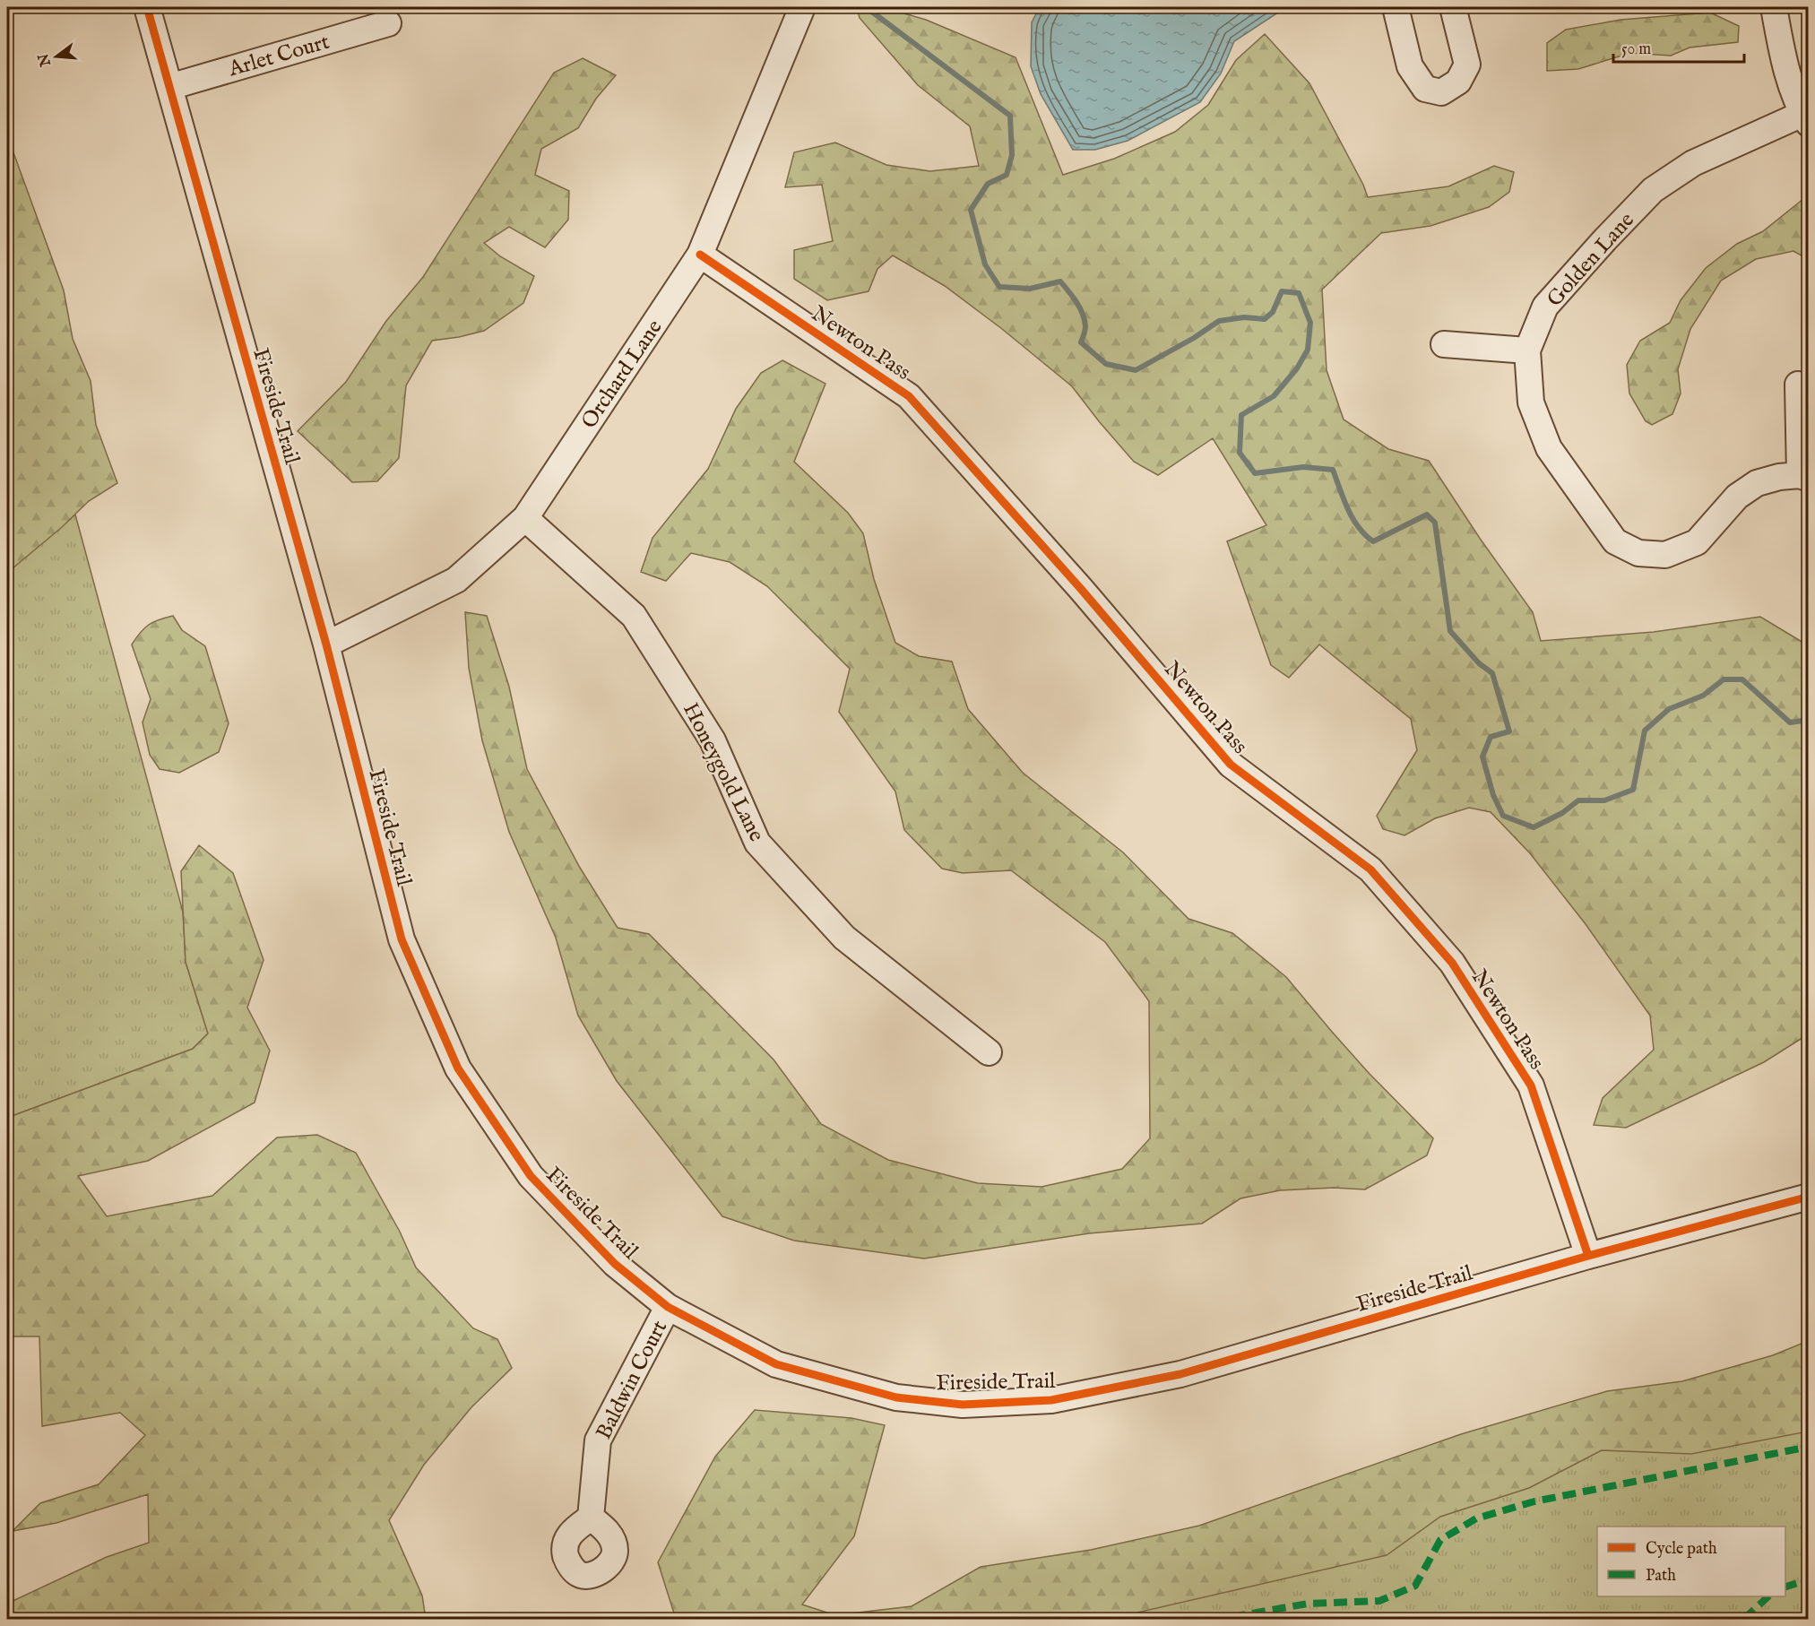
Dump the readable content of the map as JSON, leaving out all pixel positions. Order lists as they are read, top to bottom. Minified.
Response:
{"streets":{"street":["Arlet Court","Golden Lane","Newton Pass","Orchard Lane","Fireside Trail","Honeygold Lane","Baldwin Court"]},"crossings":[["Arlet Court","Fireside Trail"],["Newton Pass","Orchard Lane"],["Newton Pass","Fireside Trail"],["Orchard Lane","Fireside Trail"],["Orchard Lane","Honeygold Lane"],["Fireside Trail","Baldwin Court"]],"legend":["Cycle path","Path"],"scale_bar":"50 m","north":"left"}
